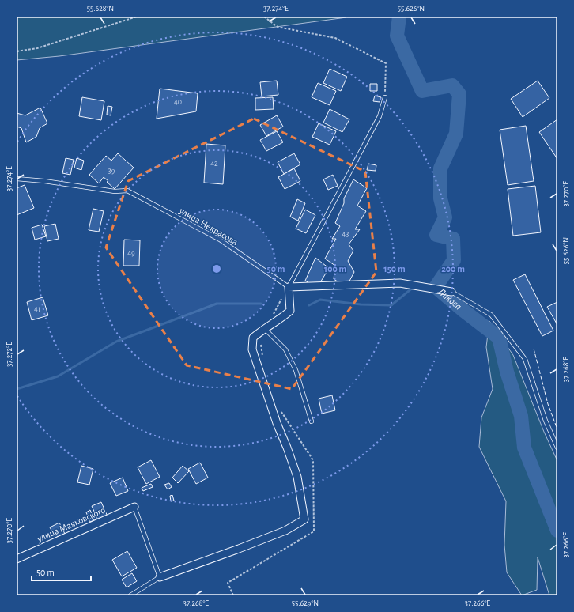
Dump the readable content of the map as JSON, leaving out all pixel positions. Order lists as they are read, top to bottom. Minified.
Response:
{"streets":{"street":["улица Маяковского"],"lane":["улица Некрасова"]},"water":["Ликова"],"house_numbers":["40","42","39","43","49","41"],"scale_bar":"50 m","coordinates":["55.628°N","37.274°E","55.626°N","37.270°E","37.272°E","37.268°E","37.266°E","55.629°N"],"rings":["50 m","100 m","150 m","200 m"]}
